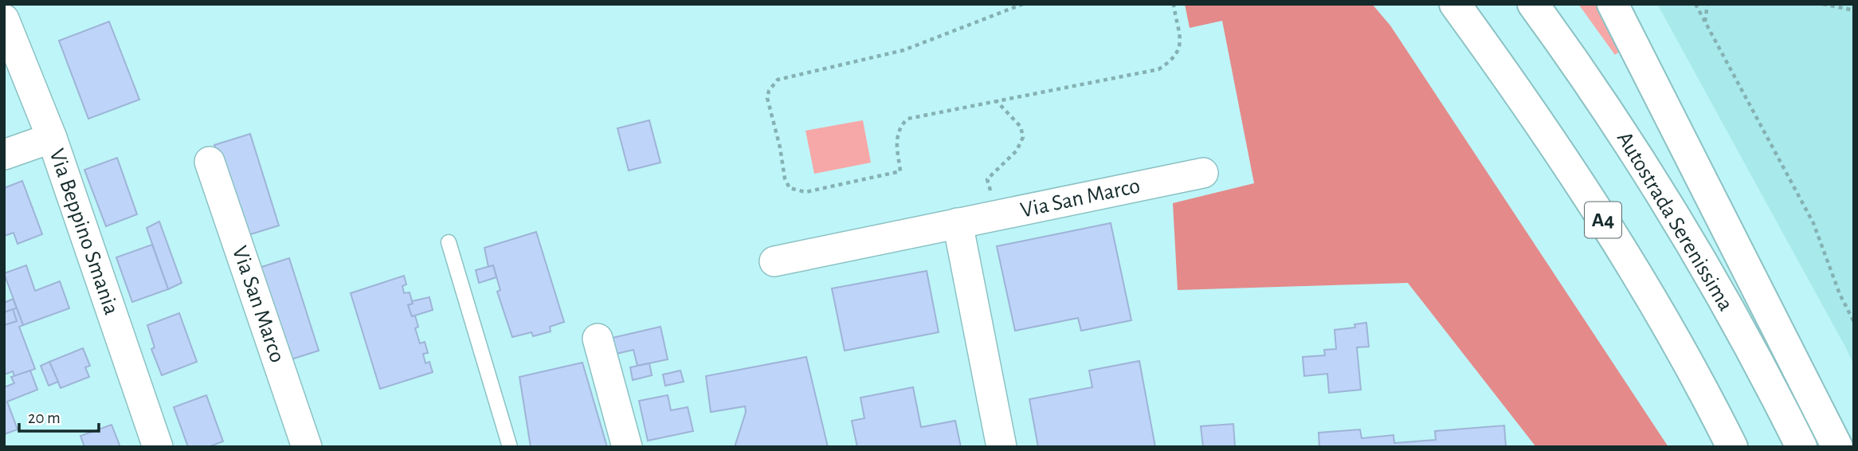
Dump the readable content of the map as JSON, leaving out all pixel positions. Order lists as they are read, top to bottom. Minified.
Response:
{"streets":{"highway":["A4","Autostrada Serenissima"],"street":["Via San Marco","Via Beppino Smania"]},"scale_bar":"20 m"}
